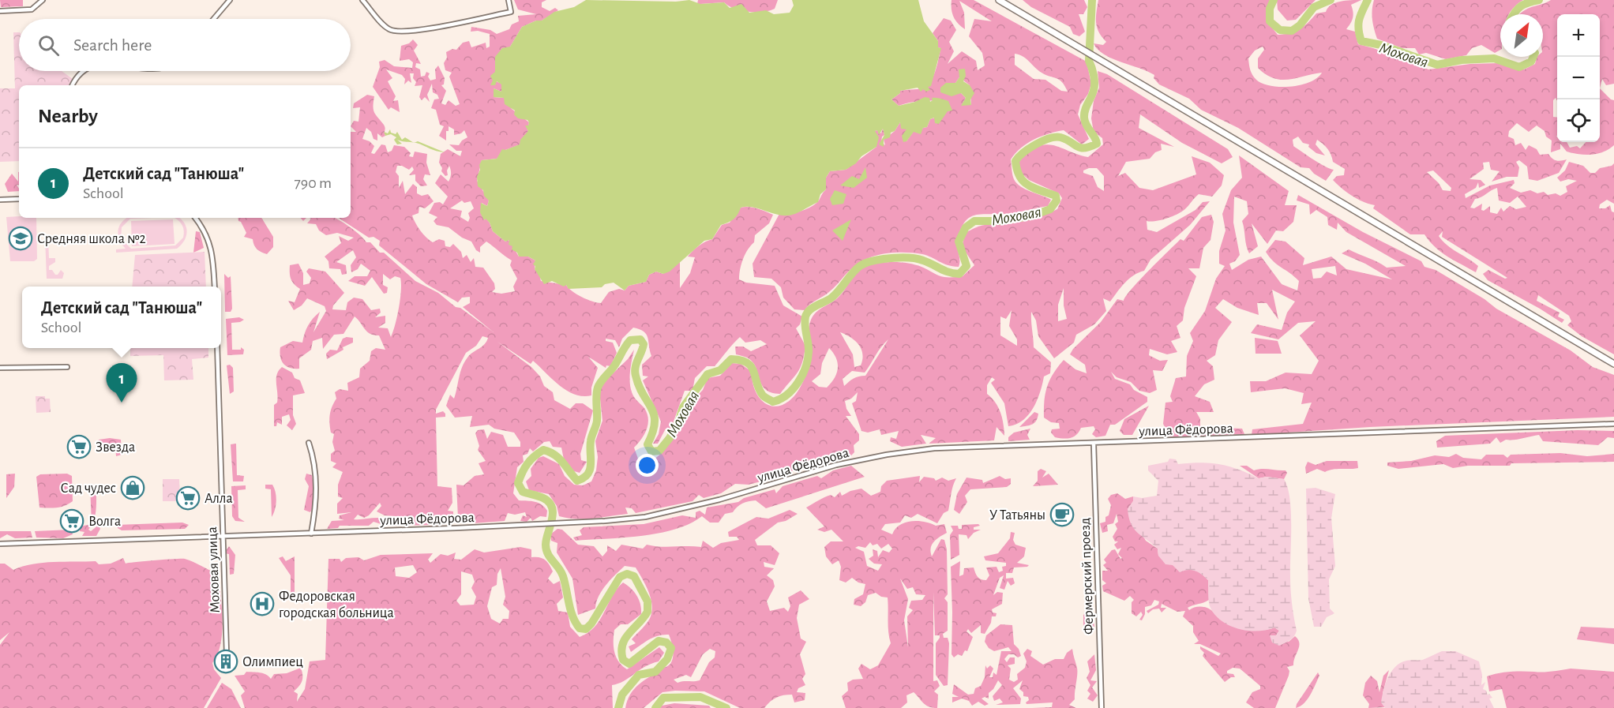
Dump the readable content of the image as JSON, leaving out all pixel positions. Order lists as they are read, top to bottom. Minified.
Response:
{"streets":{"street":["улица Фёдорова","Моховая улица","Фермерский проезд"]},"crossings":[["улица Фёдорова","Моховая улица"],["улица Фёдорова","Фермерский проезд"]],"water":["Моховая"],"places":{"school or university":["Средняя школа №2"],"supermarket":["Звезда","Алла","Волга"],"shop":["Сад чудес"],"cafe":["У Татьяны"],"hospital":["Федоровская городская больница"],"building":["Олимпиец"]},"north":"top right","page":{"map_buttons":["+","−"],"search":"Search here","heading":"Nearby","list":[{"mark":"1","name":"Детский сад \"Танюша\"","note":"School","value":"790 m"}],"popup":["Детский сад \"Танюша\"","School"],"pins":"1"}}
